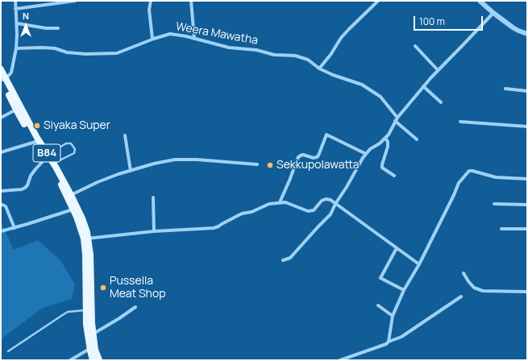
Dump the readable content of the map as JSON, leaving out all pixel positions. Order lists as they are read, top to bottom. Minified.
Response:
{"streets":{"main road":["B84"],"street":["Weera Mawatha"]},"places":["Siyaka Super","Sekkupolawatta","Pussella Meat Shop"],"scale_bar":"100 m","north":"top"}
